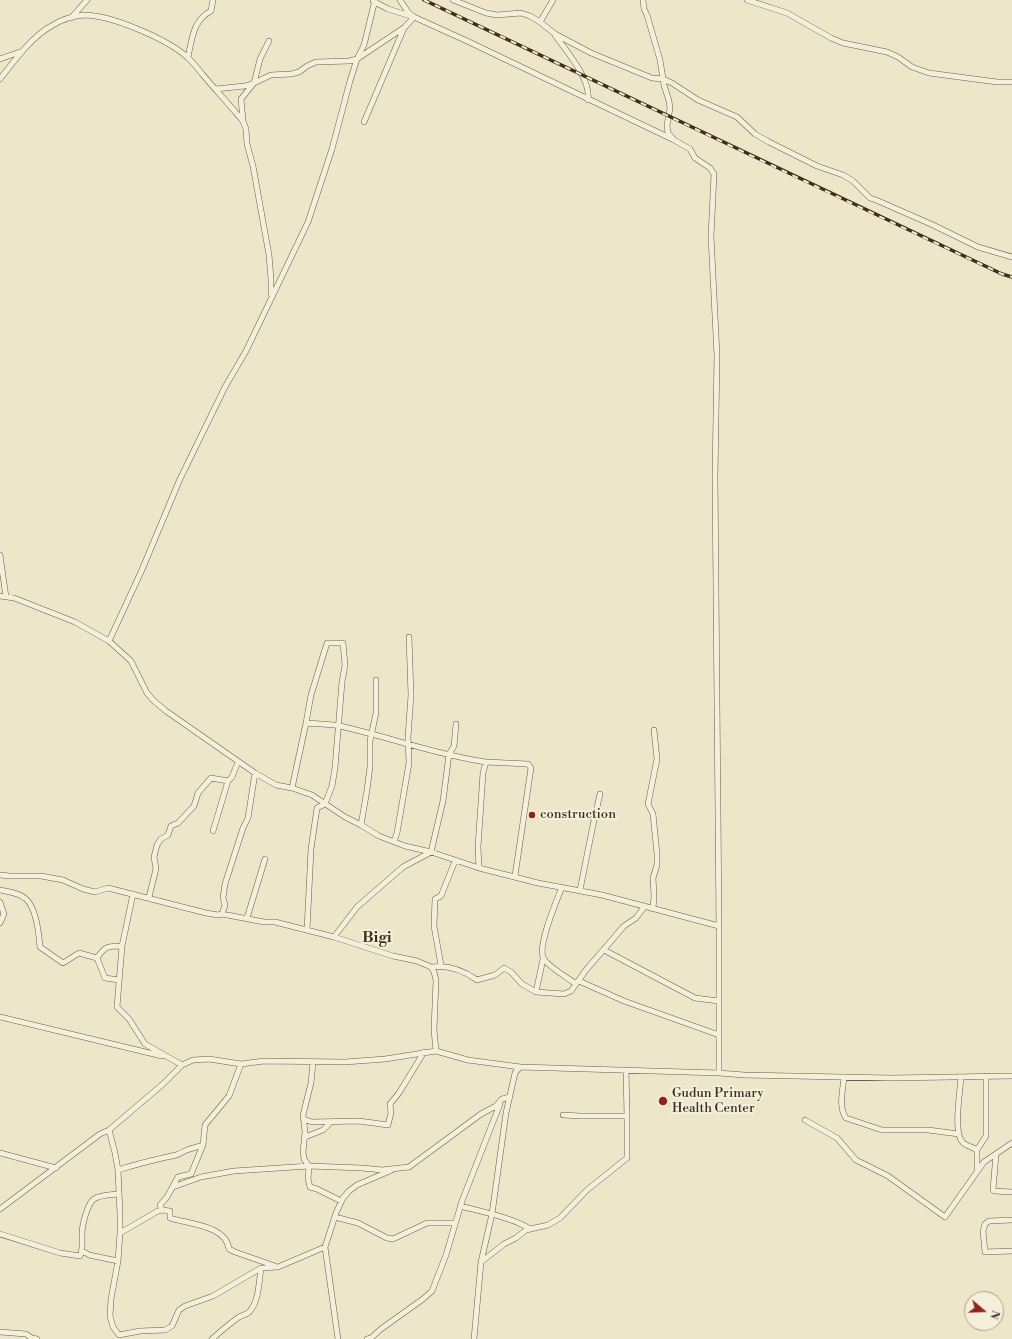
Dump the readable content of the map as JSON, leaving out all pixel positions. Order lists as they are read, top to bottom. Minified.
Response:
{"districts":["Bigi"],"places":["construction","Gudun Primary Health Center"],"north":"right"}
